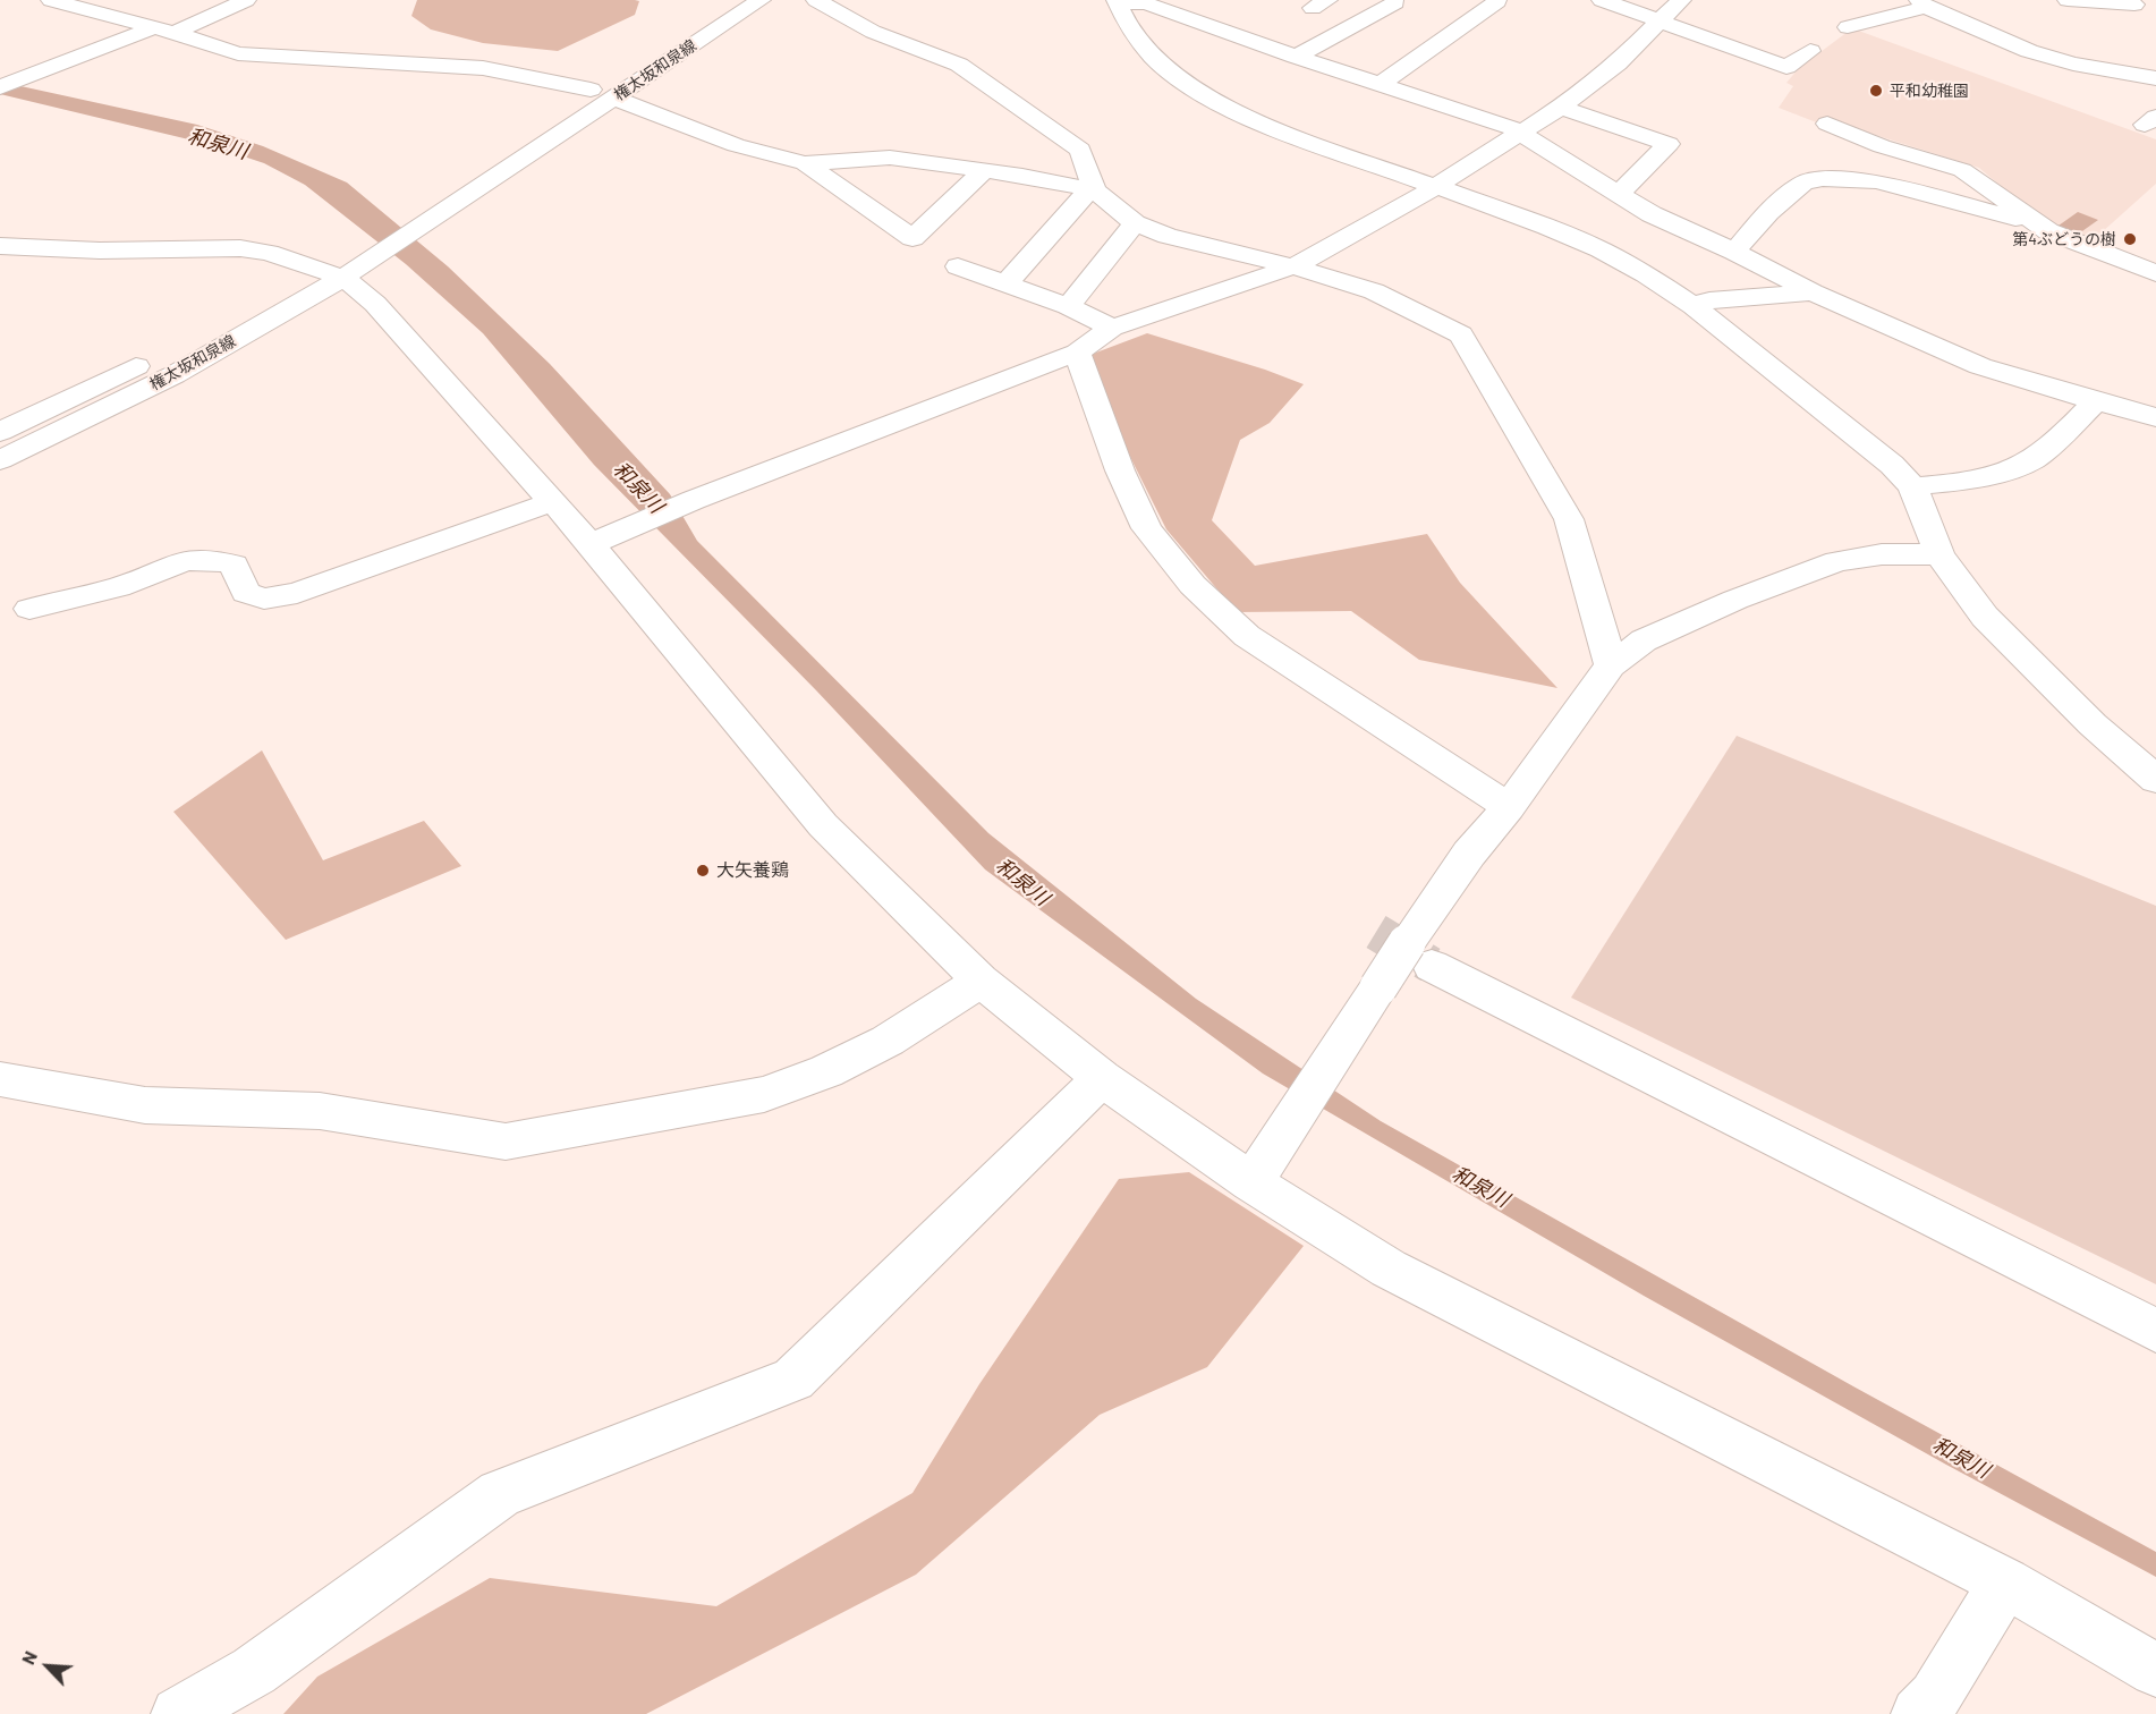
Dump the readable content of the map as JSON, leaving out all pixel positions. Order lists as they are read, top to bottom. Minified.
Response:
{"streets":{"street":["権太坂和泉線"]},"water":["和泉川"],"places":["平和幼稚園","第4ぶどうの樹","大矢養鶏"],"north":"top left"}
